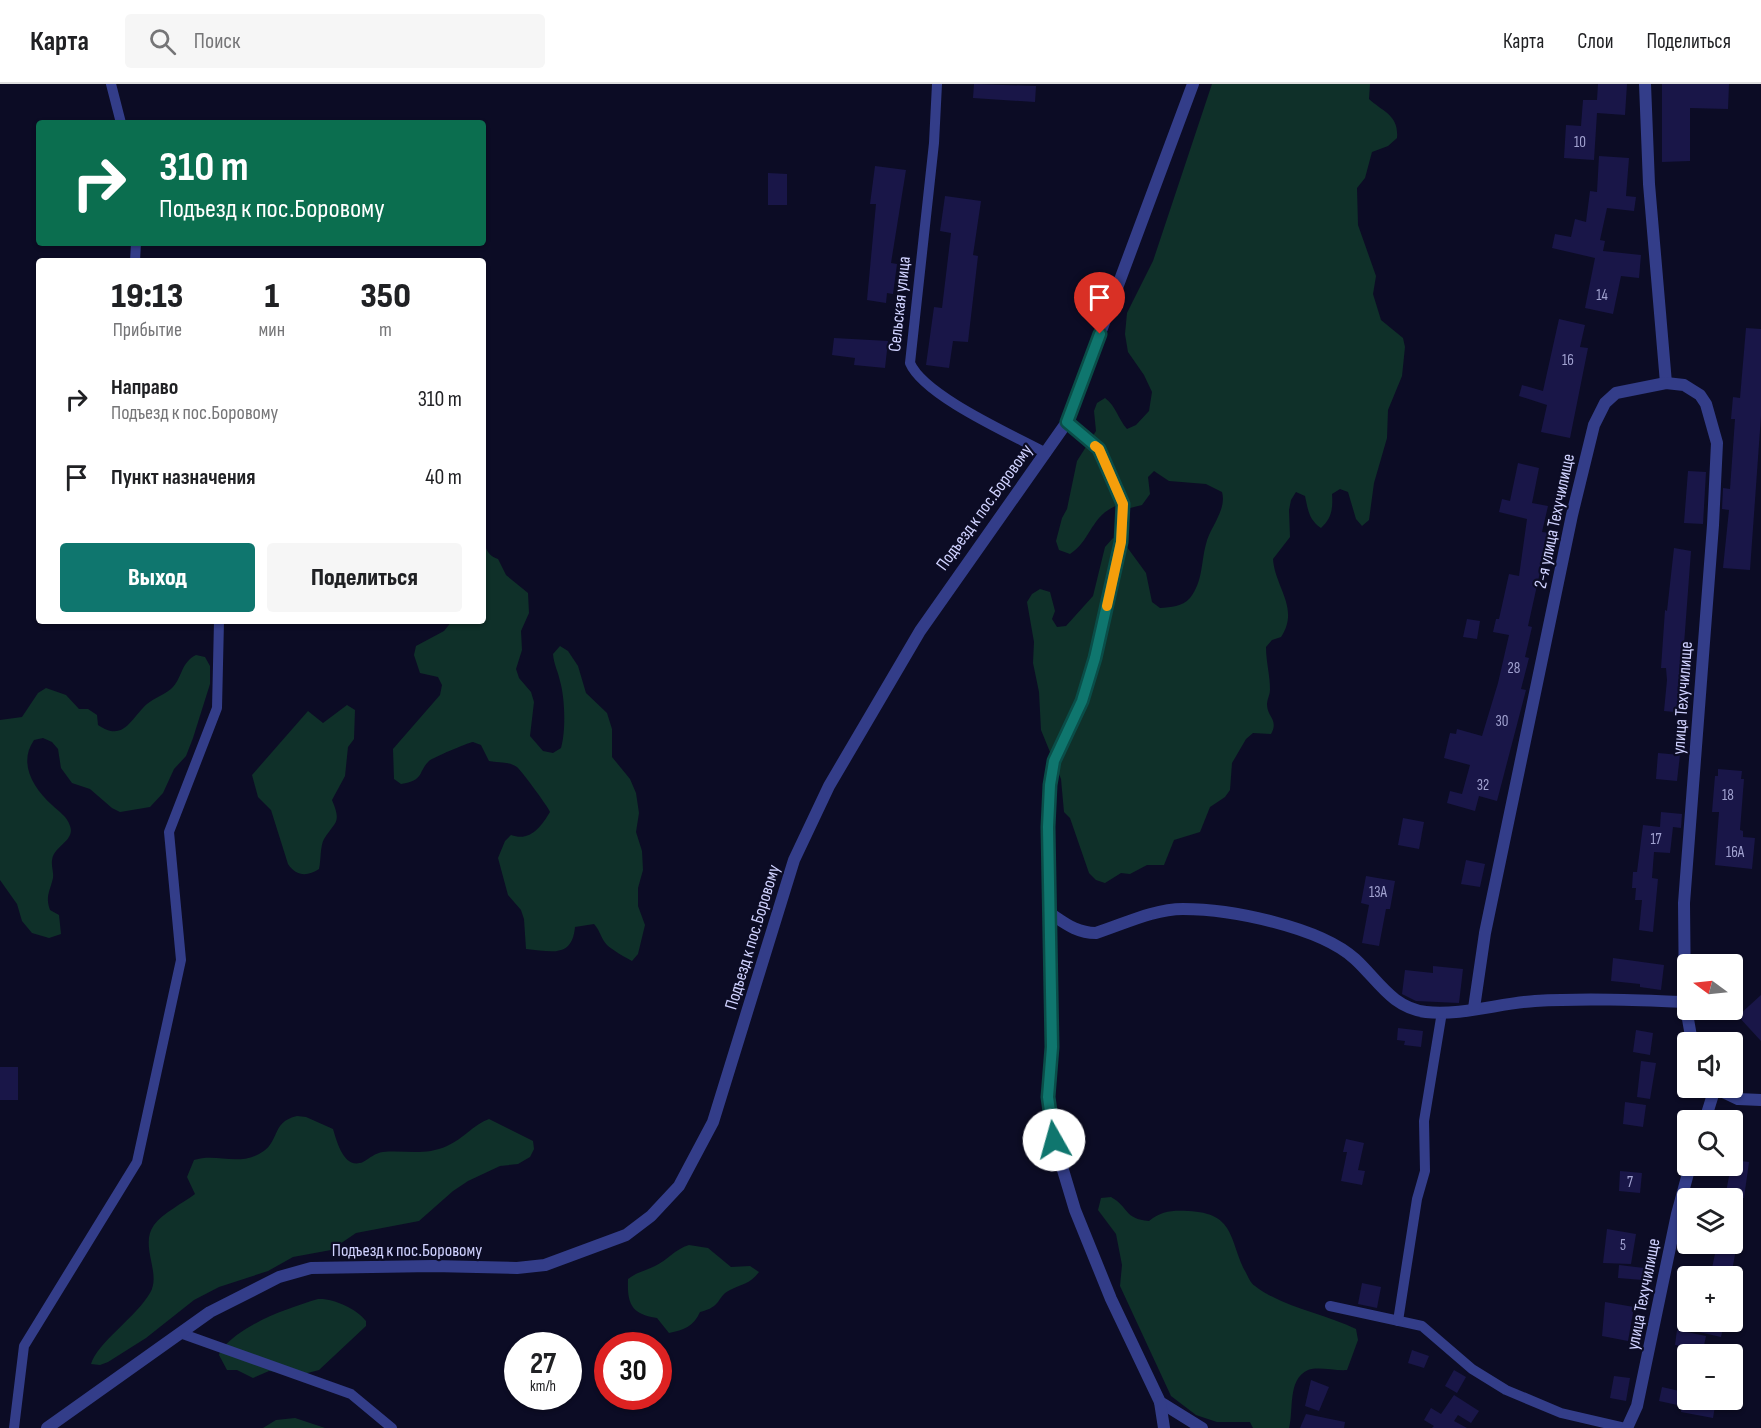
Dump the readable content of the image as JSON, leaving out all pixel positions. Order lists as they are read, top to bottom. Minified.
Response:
{"streets":{"street":["Подъезд к пос.Боровому","2-я улица Техучилище","улица Техучилище"],"lane":["Сельская улица"]},"crossings":[["Сельская улица","Подъезд к пос.Боровому"],["2-я улица Техучилище","улица Техучилище"]],"house_numbers":["10","14","16","28","30","32","18","17","16А","13А","7","5"],"north":"left","page":{"header":"Карта","search":"Поиск","nav":["Карта","Слои","Поделиться"],"turn":["310 m","Подъезд к пос.Боровому"],"eta":["19:13","Прибытие","1","мин","350","m"],"list":[{"name":"Направо","note":"Подъезд к пос.Боровому","value":"310 m"},{"name":"Пункт назначения","value":"40 m"}],"buttons":["Выход","Поделиться"],"map_buttons":["+","−"],"speed":"27 km/h","limit":"30"}}
